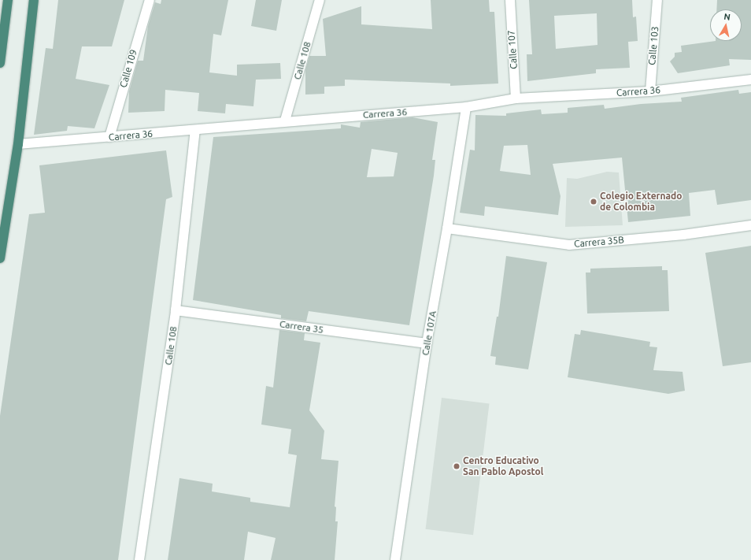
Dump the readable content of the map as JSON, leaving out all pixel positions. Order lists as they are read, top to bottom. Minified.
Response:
{"streets":{"street":["Calle 103","Calle 107","Calle 108","Calle 109","Carrera 36","Carrera 35B","Carrera 35","Calle 107A"]},"crossings":[["Calle 103","Carrera 36"],["Calle 107","Carrera 36"],["Calle 108","Carrera 36"],["Calle 108","Carrera 35"],["Calle 109","Carrera 36"],["Carrera 36","Calle 107A"],["Carrera 35B","Calle 107A"],["Carrera 35","Calle 107A"]],"places":["Colegio Externado de Colombia","Centro Educativo San Pablo Apostol"],"north":"top"}
